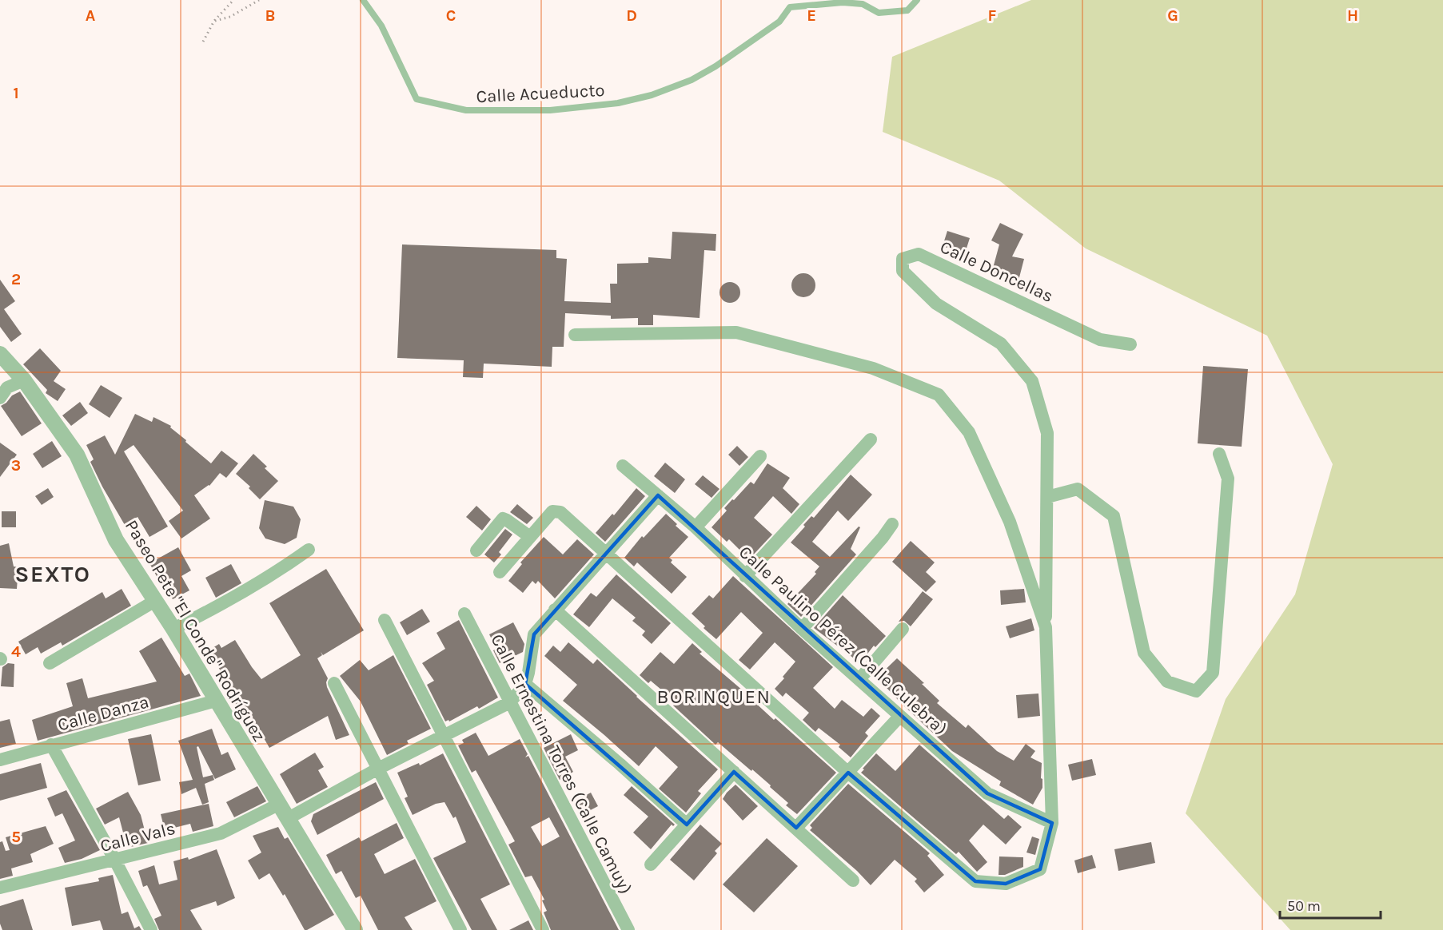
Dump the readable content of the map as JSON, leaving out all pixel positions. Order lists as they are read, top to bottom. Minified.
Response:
{"streets":{"street":["Calle Doncellas","Paseo Pete \"El Conde\" Rodríguez","Calle Paulino Pérez (Calle Culebra)","Calle Danza","Calle Ernestina Torres (Calle Camuy)","Calle Vals"],"lane":["Calle Acueducto"]},"crossings":[["Paseo Pete \"El Conde\" Rodríguez","Calle Danza"],["Paseo Pete \"El Conde\" Rodríguez","Calle Vals"]],"districts":["SEXTO","BORINQUEN"],"scale_bar":"50 m","grid":{"columns":["A","B","C","D","E","F","G","H"],"rows":["1","2","3","4","5"]}}
